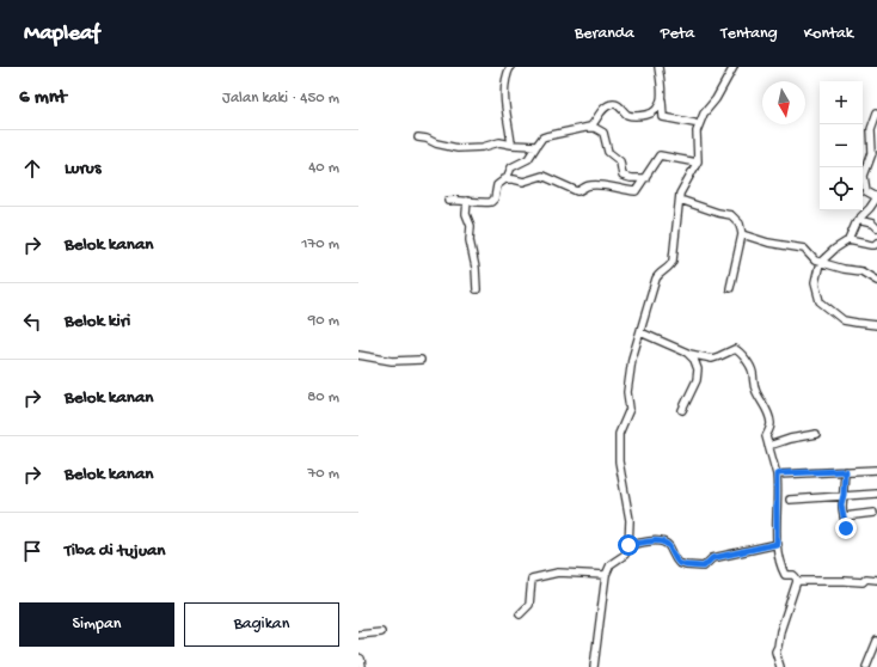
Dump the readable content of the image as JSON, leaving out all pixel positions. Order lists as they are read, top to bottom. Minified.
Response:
{"north":"bottom","page":{"header":"Mapleaf","nav":["Beranda","Peta","Tentang","Kontak"],"heading":["6 mnt","Jalan kaki · 450 m"],"map_buttons":["+","−"],"list":[["Lurus","40 m"],["Belok kanan","170 m"],["Belok kiri","90 m"],["Belok kanan","80 m"],["Belok kanan","70 m"],"Tiba di tujuan"],"buttons":["Simpan","Bagikan"]}}
